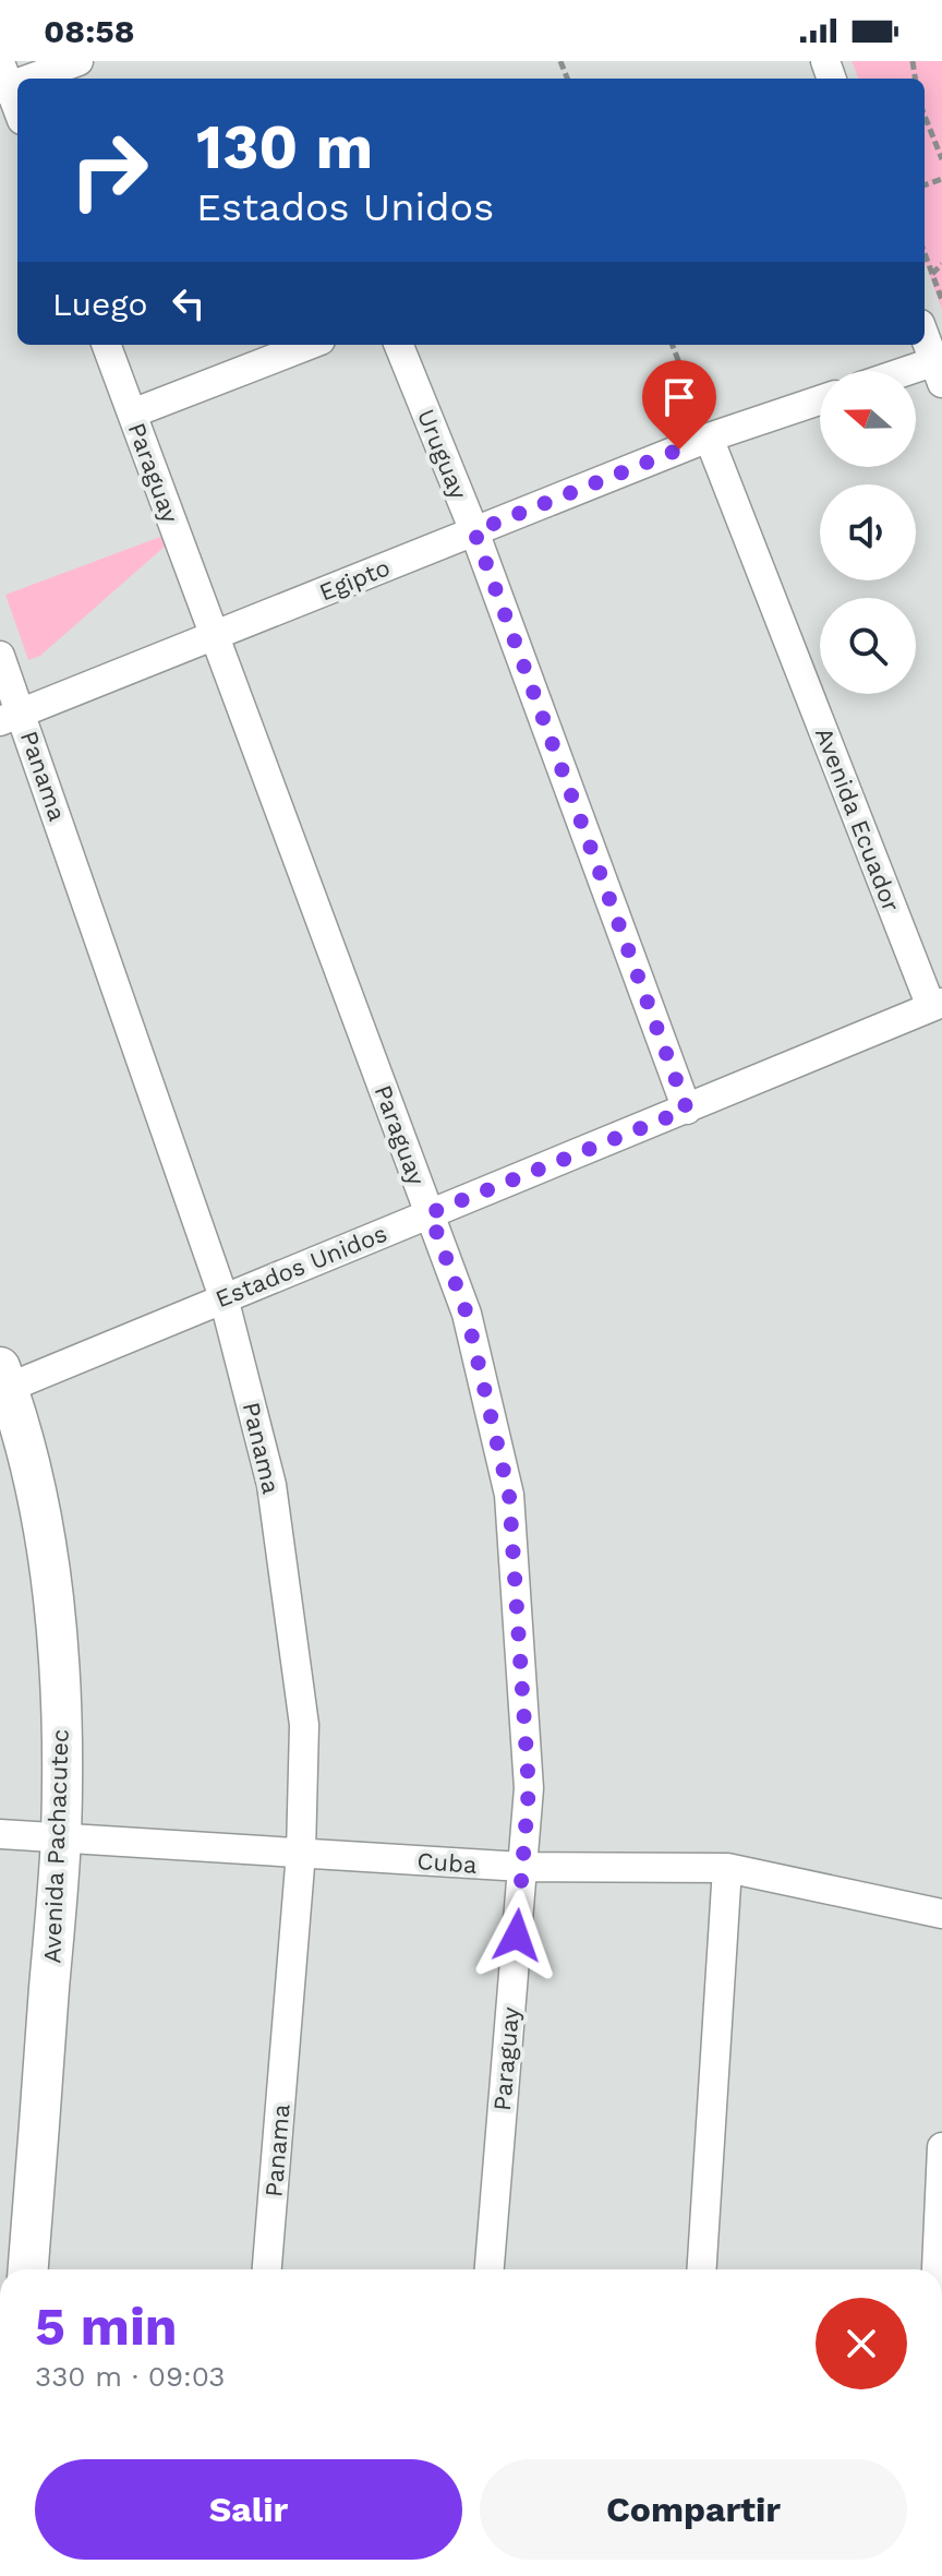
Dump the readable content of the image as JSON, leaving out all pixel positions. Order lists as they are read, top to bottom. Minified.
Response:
{"streets":{"main road":["Avenida Pachacutec"],"street":["Uruguay","Paraguay","Egipto","Panama","Avenida Ecuador","Estados Unidos","Cuba"]},"crossings":[["Uruguay","Egipto"],["Uruguay","Estados Unidos"],["Paraguay","Egipto"],["Paraguay","Estados Unidos"],["Paraguay","Cuba"],["Egipto","Panama"],["Egipto","Avenida Ecuador"],["Panama","Estados Unidos"],["Panama","Cuba"],["Avenida Ecuador","Estados Unidos"],["Estados Unidos","Avenida Pachacutec"],["Avenida Pachacutec","Cuba"]],"north":"left","page":{"status":"08:58","turn":["130 m","Estados Unidos"],"then":"Luego","heading":["5 min","330 m · 09:03"],"buttons":["Salir","Compartir"]}}
